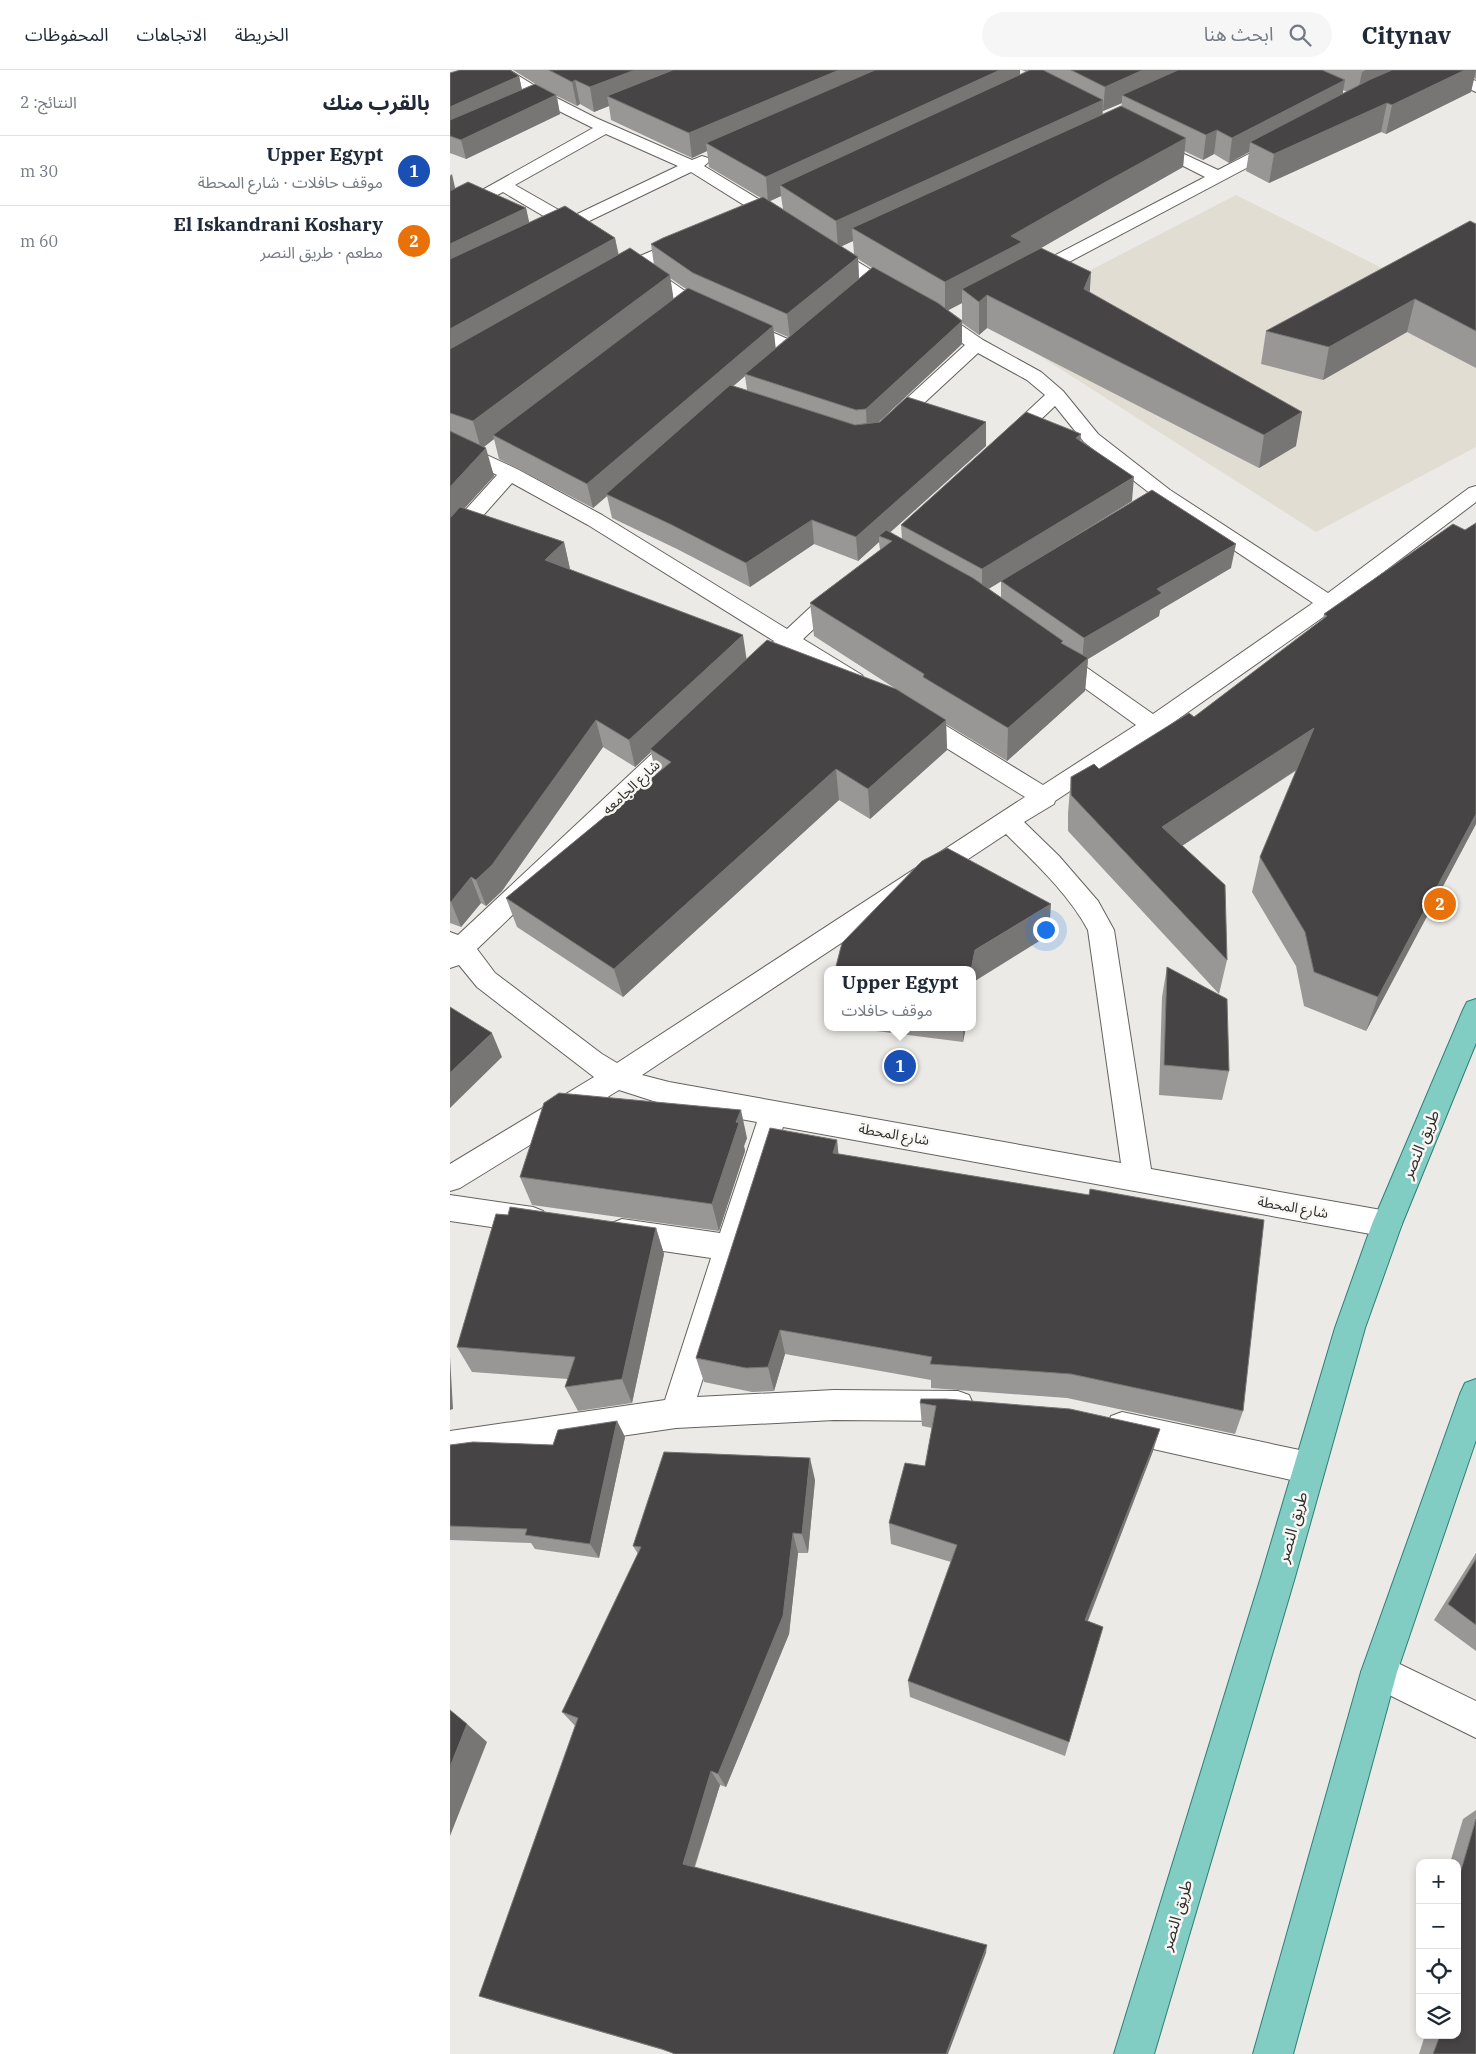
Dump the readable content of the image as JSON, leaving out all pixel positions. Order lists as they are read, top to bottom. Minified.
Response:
{"streets":{"main road":["طريق النصر"],"street":["شارع الجامعه","شارع المحطة"]},"crossings":[["شارع الجامعه","شارع المحطة"],["شارع المحطة","طريق النصر"]],"page":{"header":"Citynav","search":"ابحث هنا","nav":["الخريطة","الاتجاهات","المحفوظات"],"heading":["بالقرب منك","النتائج: 2"],"list":[{"mark":"1","name":"Upper Egypt","note":"موقف حافلات · شارع المحطة","value":"30 m"},{"mark":"2","name":"El Iskandrani Koshary","note":"مطعم · طريق النصر","value":"60 m"}],"pins":["2","1"],"popup":["Upper Egypt","موقف حافلات"],"map_buttons":["+","−"]}}
